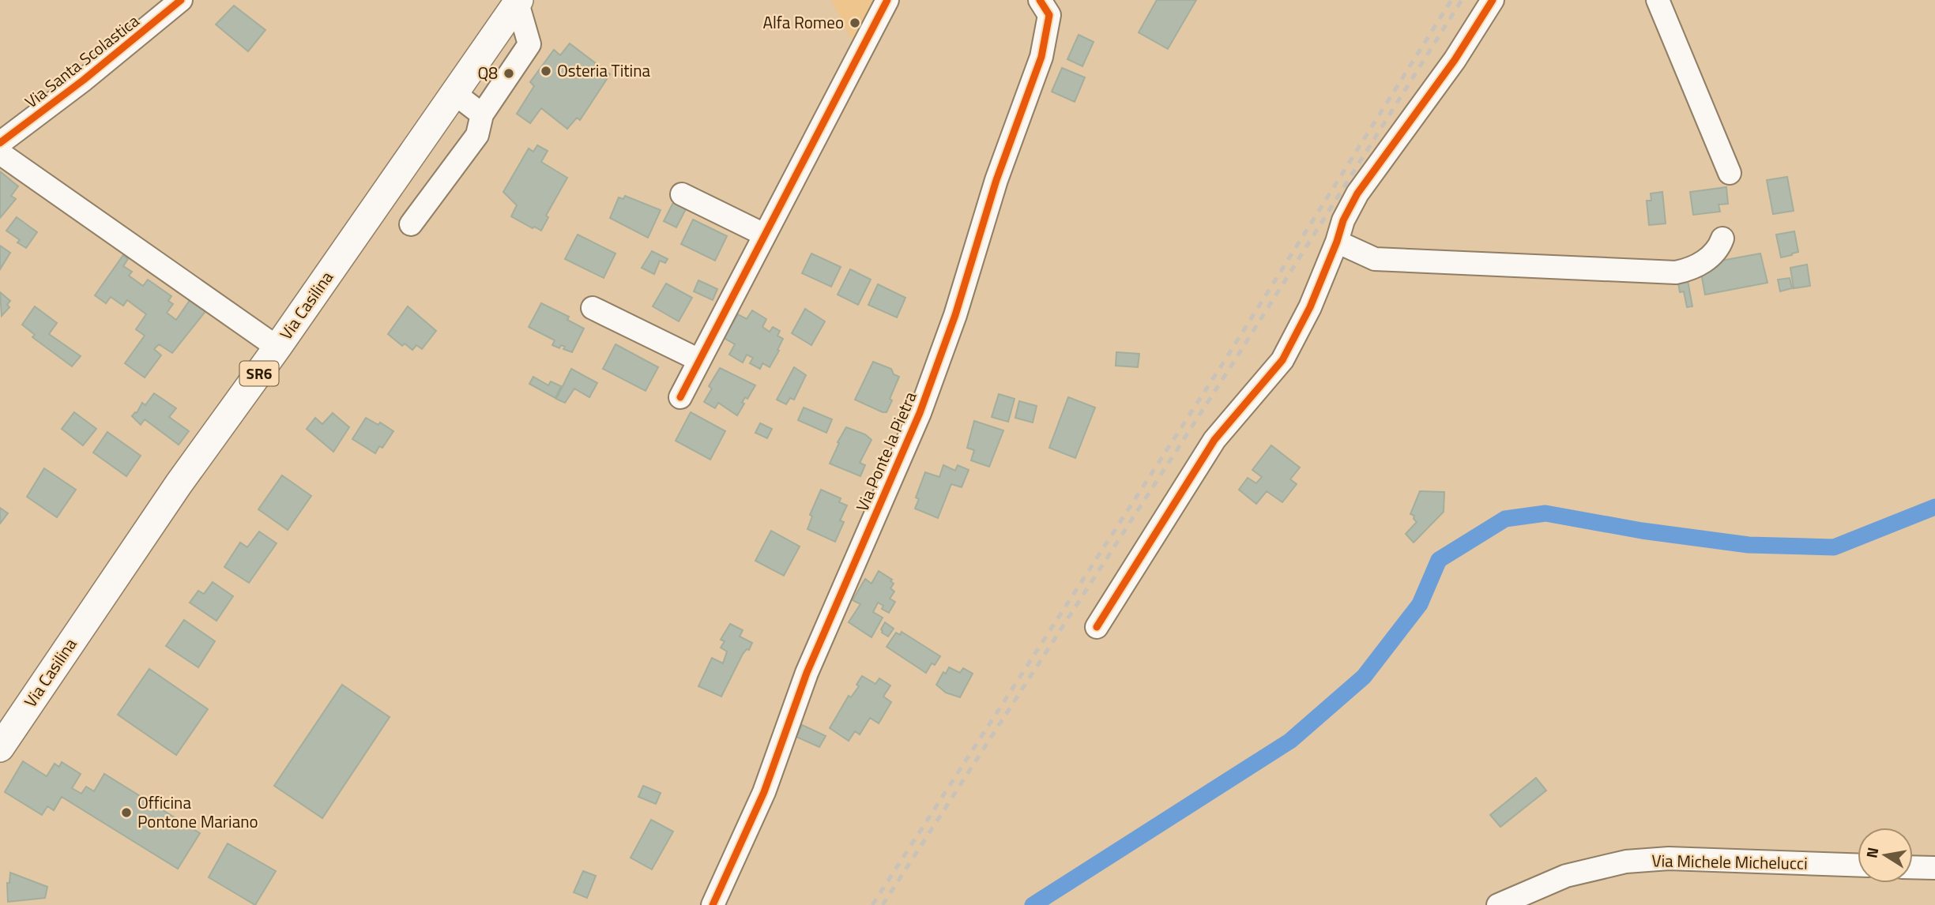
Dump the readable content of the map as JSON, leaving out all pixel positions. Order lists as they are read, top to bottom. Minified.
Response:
{"streets":{"main road":["Via Casilina","SR6"],"street":["Via Santa Scolastica","Via Ponte la Pietra","Via Michele Michelucci"]},"places":["Alfa Romeo","Osteria Titina","Q8","Officina Pontone Mariano"],"north":"left"}
